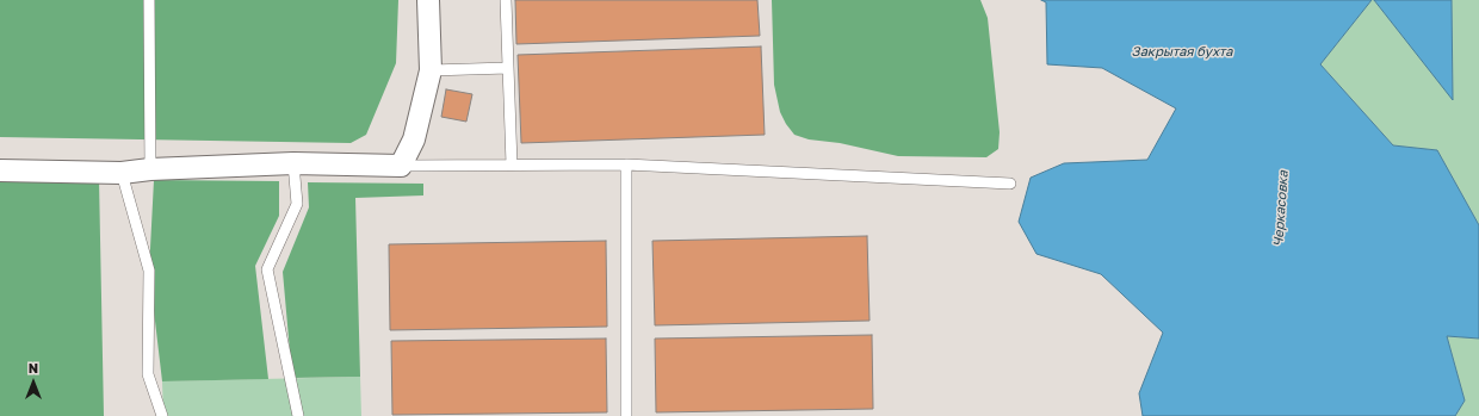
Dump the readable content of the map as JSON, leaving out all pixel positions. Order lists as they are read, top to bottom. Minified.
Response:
{"water":["Закрытая бухта","Черкасовка"],"north":"top"}
